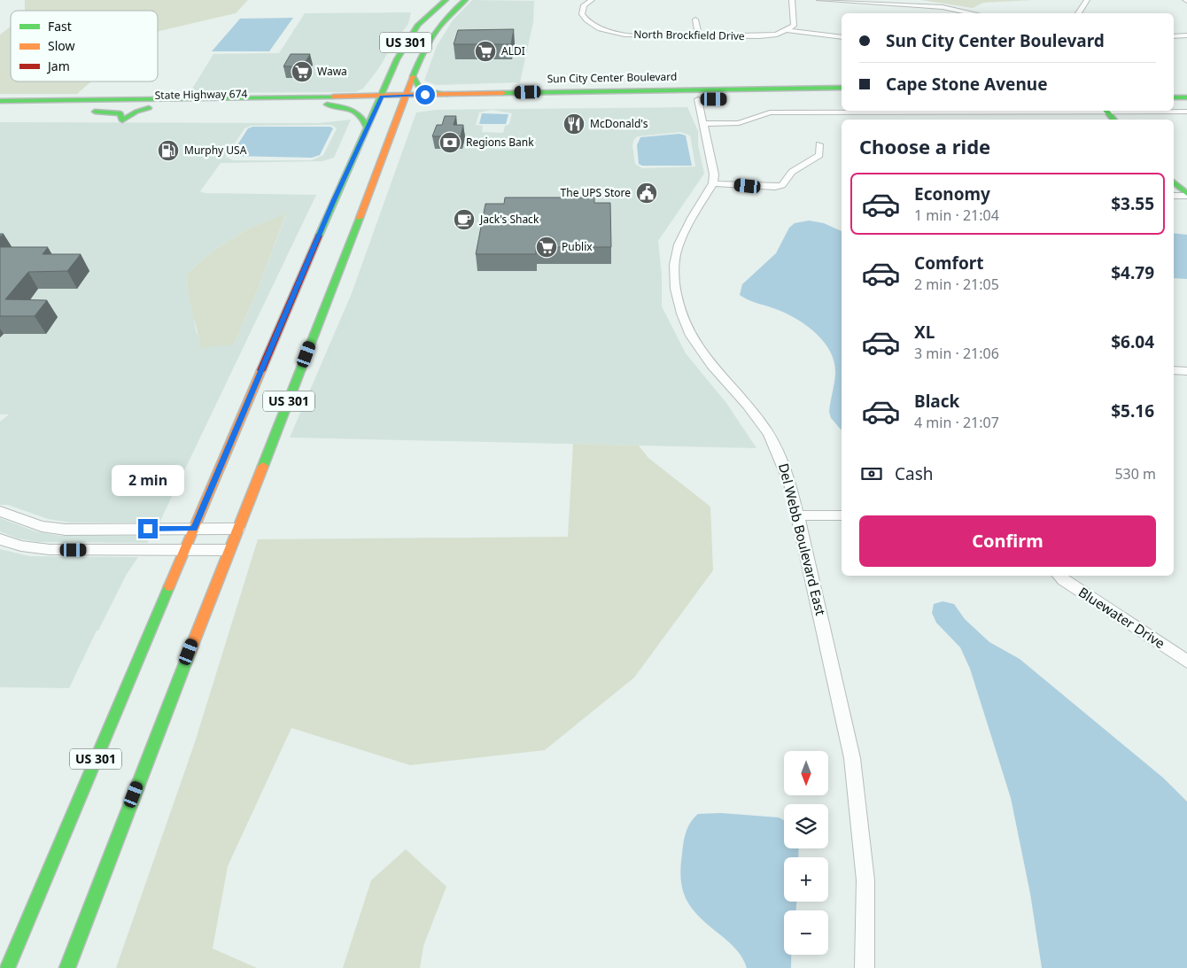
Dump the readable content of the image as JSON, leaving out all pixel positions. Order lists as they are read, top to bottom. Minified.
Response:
{"streets":{"main road":["US 301","Sun City Center Boulevard","State Highway 674"],"street":["North Brockfield Drive","Del Webb Boulevard East","Bluewater Drive"]},"crossings":[["US 301","Sun City Center Boulevard"],["US 301","State Highway 674"],["Sun City Center Boulevard","State Highway 674"]],"places":{"supermarket":["ALDI","Wawa","Publix"],"restaurant":["McDonald's"],"bank":["Regions Bank"],"fuel station":["Murphy USA"],"public building":["The UPS Store"],"cafe":["Jack's Shack"]},"legend":["Fast","Slow","Jam"],"north":"bottom","page":{"banner":["Sun City Center Boulevard","Cape Stone Avenue"],"heading":"Choose a ride","list":[{"name":"Economy","note":"1 min · 21:04","value":"$3.55"},{"name":"Comfort","note":"2 min · 21:05","value":"$4.79"},{"name":"XL","note":"3 min · 21:06","value":"$6.04"},{"name":"Black","note":"4 min · 21:07","value":"$5.16"}],"pay":["Cash","530 m"],"bubble":"2 min","buttons":"Confirm","map_buttons":["+","−"]}}
